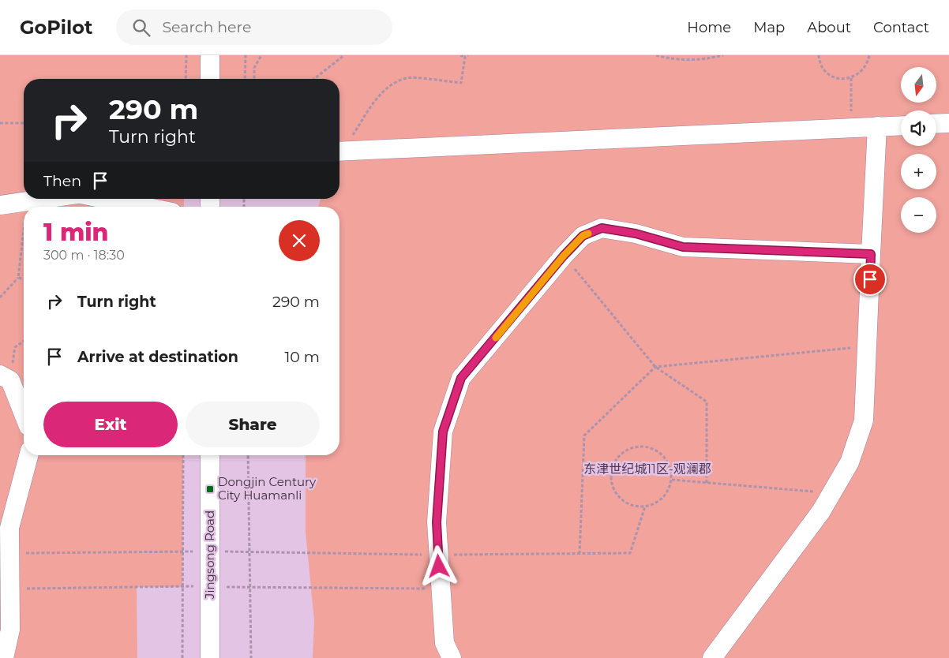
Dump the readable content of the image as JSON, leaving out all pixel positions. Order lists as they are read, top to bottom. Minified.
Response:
{"streets":{"street":["Jingsong Road"]},"districts":["东津世纪城11区-观澜郡"],"places":{"transit":["Dongjin Century City Huamanli"]},"north":"bottom","page":{"header":"GoPilot","search":"Search here","nav":["Home","Map","About","Contact"],"map_buttons":["+","−"],"turn":["290 m","Turn right"],"then":"Then","heading":["1 min","300 m · 18:30"],"list":[{"name":"Turn right","value":"290 m"},{"name":"Arrive at destination","value":"10 m"}],"buttons":["Exit","Share"]}}
